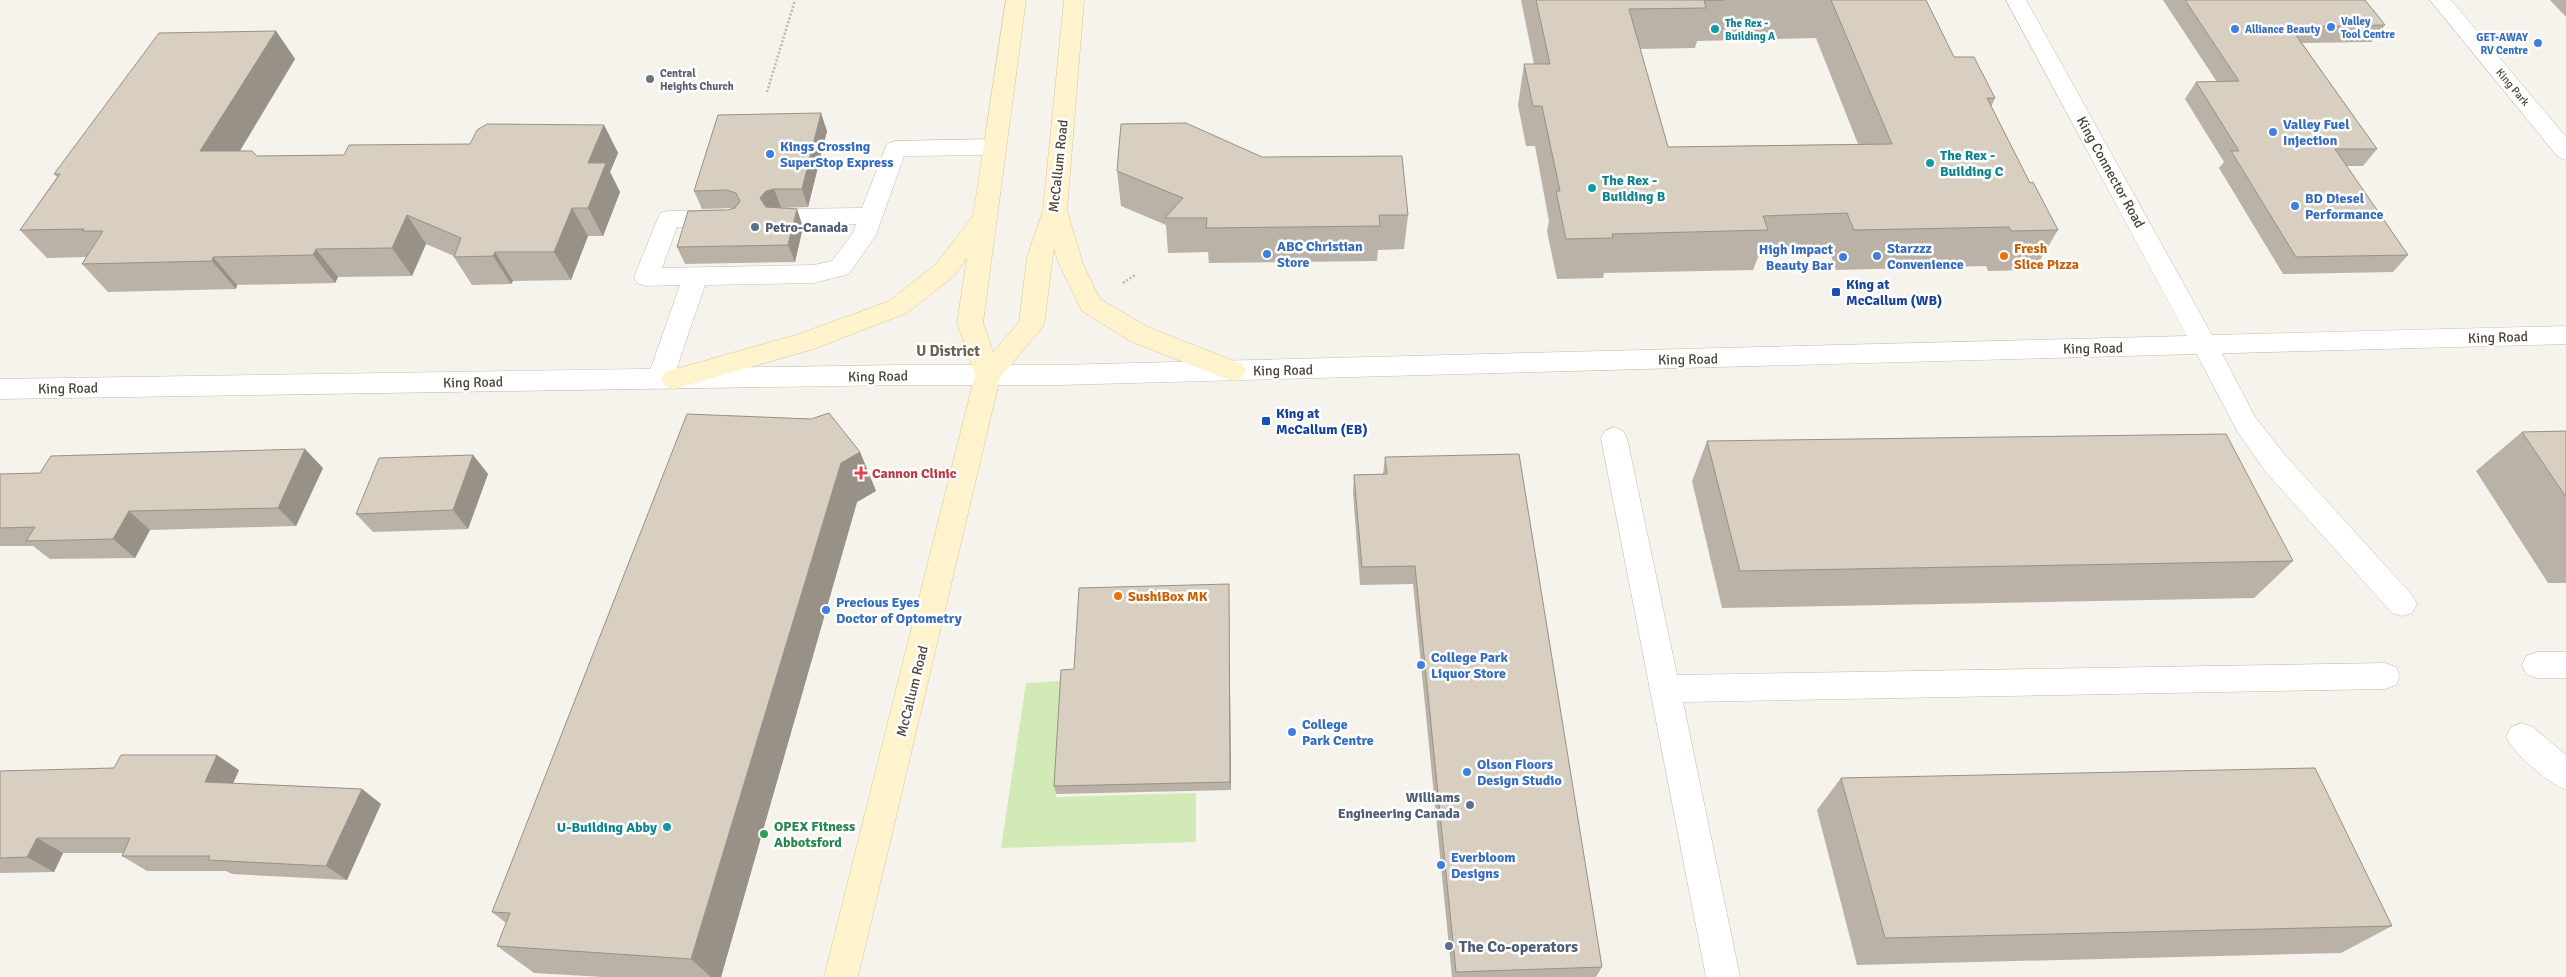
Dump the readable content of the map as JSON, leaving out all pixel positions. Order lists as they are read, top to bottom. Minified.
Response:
{"streets":{"main road":["McCallum Road"],"street":["King Park","King Connector Road","King Road"]},"crossings":[["McCallum Road","King Road"],["King Connector Road","King Road"]],"districts":["U District"],"places":{"other":["Valley Tool Centre","The Rex - Building A","Alliance Beauty","GET-AWAY RV Centre","Central Heights Church","Valley Fuel Injection","Kings Crossing SuperStop Express","The Rex - Building C","The Rex - Building B","BD Diesel Performance","Petro-Canada","ABC Christian Store","Starzzz Convenience","Fresh Slice Pizza","High Impact Beauty Bar","SushiBox MK","Precious Eyes Doctor of Optometry","College Park Liquor Store","College Park Centre","Olson Floors Design Studio","Williams Engineering Canada","U-Building Abby","OPEX Fitness Abbotsford","Everbloom Designs","The Co-operators"],"transit":["King at McCallum (WB)","King at McCallum (EB)"],"health":["Cannon Clinic"]}}
